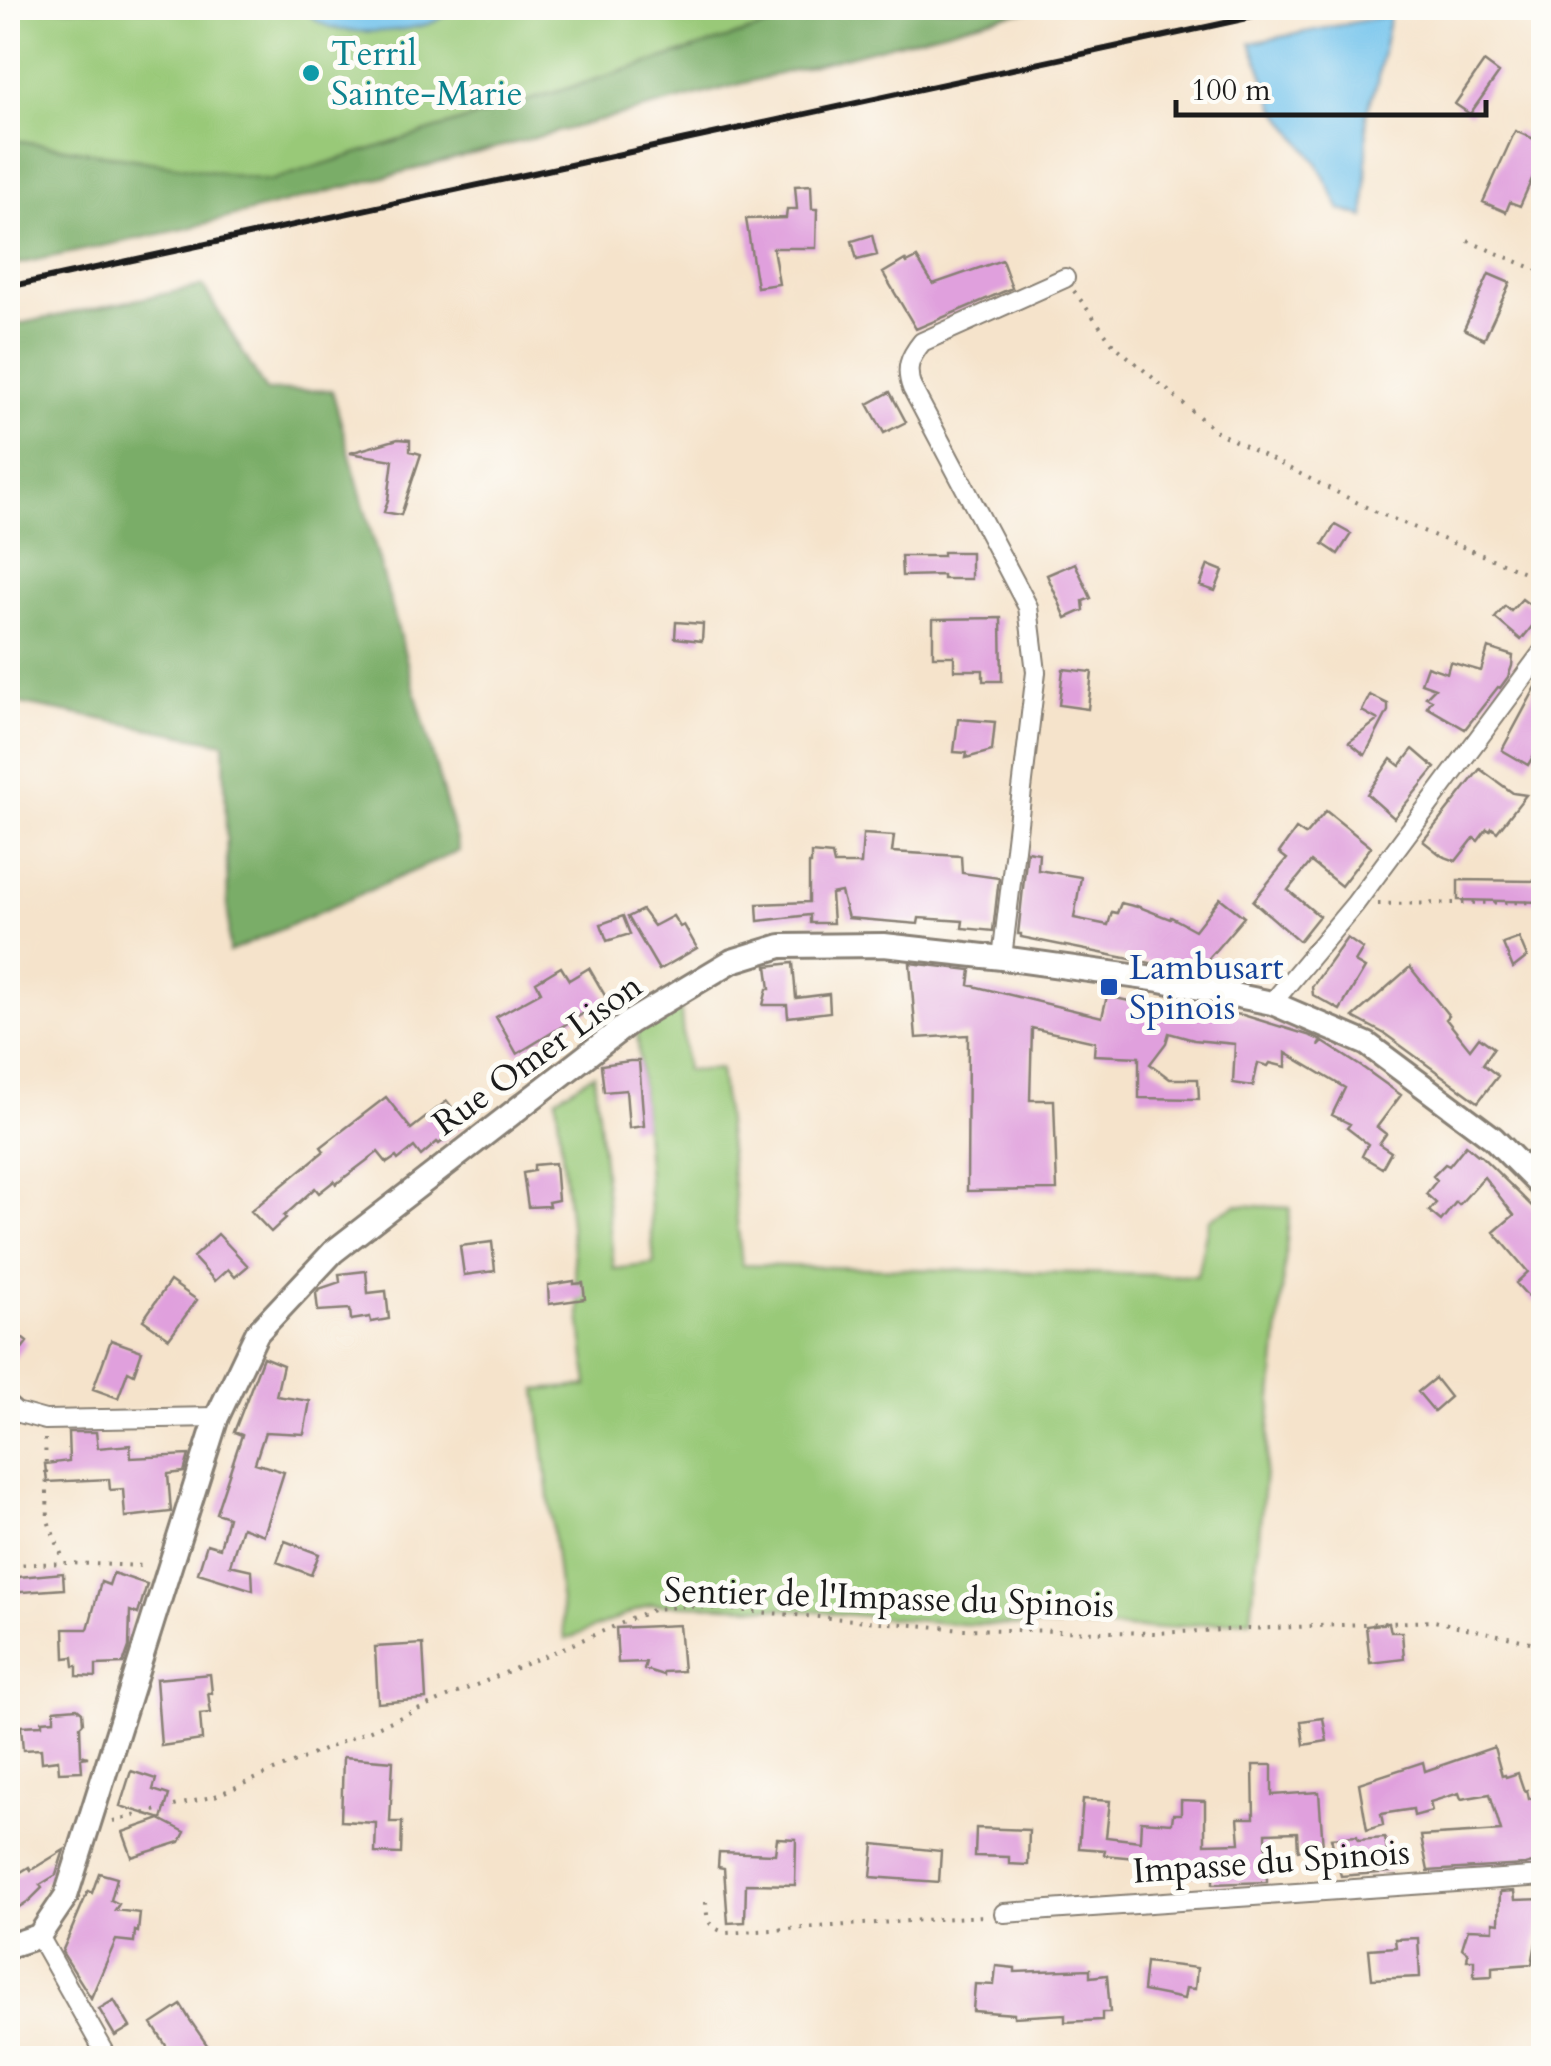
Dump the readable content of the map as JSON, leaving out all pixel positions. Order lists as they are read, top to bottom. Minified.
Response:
{"streets":{"street":["Rue Omer Lison","Impasse du Spinois"],"path":["Sentier de l'Impasse du Spinois"]},"crossings":[["Rue Omer Lison","Sentier de l'Impasse du Spinois"]],"places":{"other":["Terril Sainte-Marie"],"transit":["Lambusart Spinois"]},"scale_bar":"100 m"}
